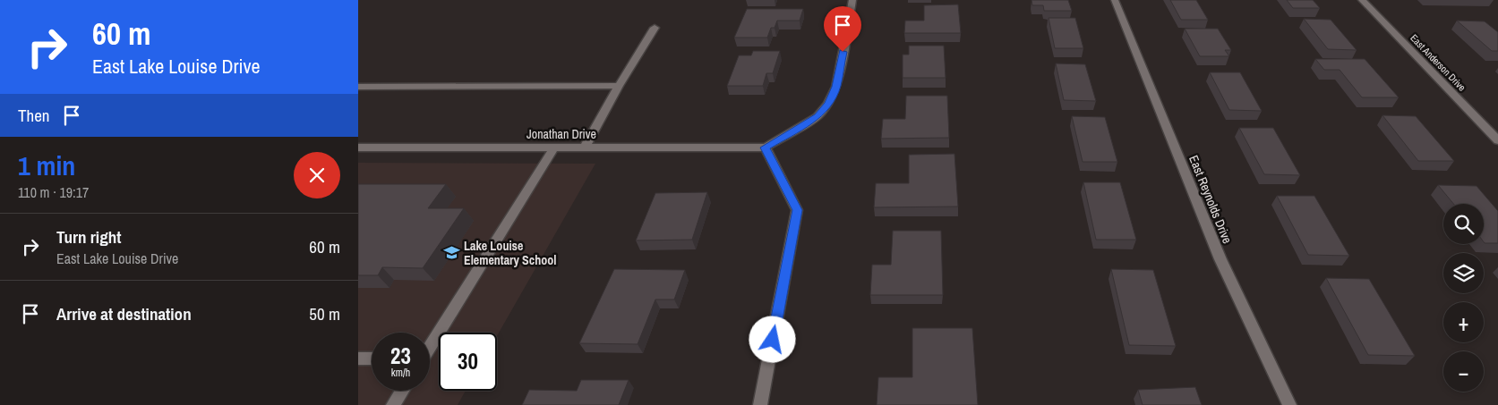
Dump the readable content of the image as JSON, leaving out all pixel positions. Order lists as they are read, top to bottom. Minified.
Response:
{"streets":{"street":["East Anderson Drive","Jonathan Drive","East Reynolds Drive"]},"places":{"school or university":["Lake Louise Elementary School"]},"page":{"turn":["60 m","East Lake Louise Drive"],"then":"Then","heading":["1 min","110 m · 19:17"],"map_buttons":["+","−"],"list":[{"name":"Turn right","note":"East Lake Louise Drive","value":"60 m"},{"name":"Arrive at destination","value":"50 m"}],"speed":"23 km/h","limit":"30"}}
